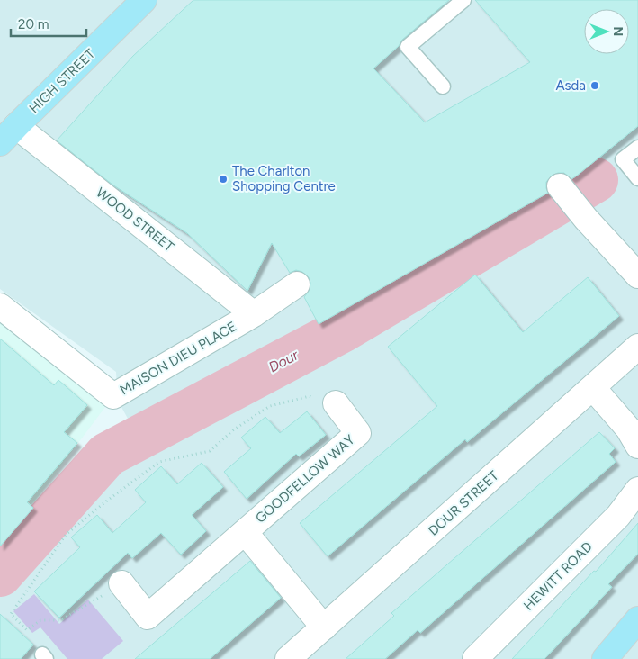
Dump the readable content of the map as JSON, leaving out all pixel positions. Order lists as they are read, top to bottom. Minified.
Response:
{"streets":{"main road":["HIGH STREET"],"street":["WOOD STREET","MAISON DIEU PLACE","GOODFELLOW WAY","DOUR STREET","HEWITT ROAD"]},"crossings":[["HIGH STREET","WOOD STREET"],["WOOD STREET","MAISON DIEU PLACE"],["GOODFELLOW WAY","DOUR STREET"]],"water":["Dour"],"places":["Asda","The Charlton Shopping Centre"],"scale_bar":"20 m","north":"right"}
